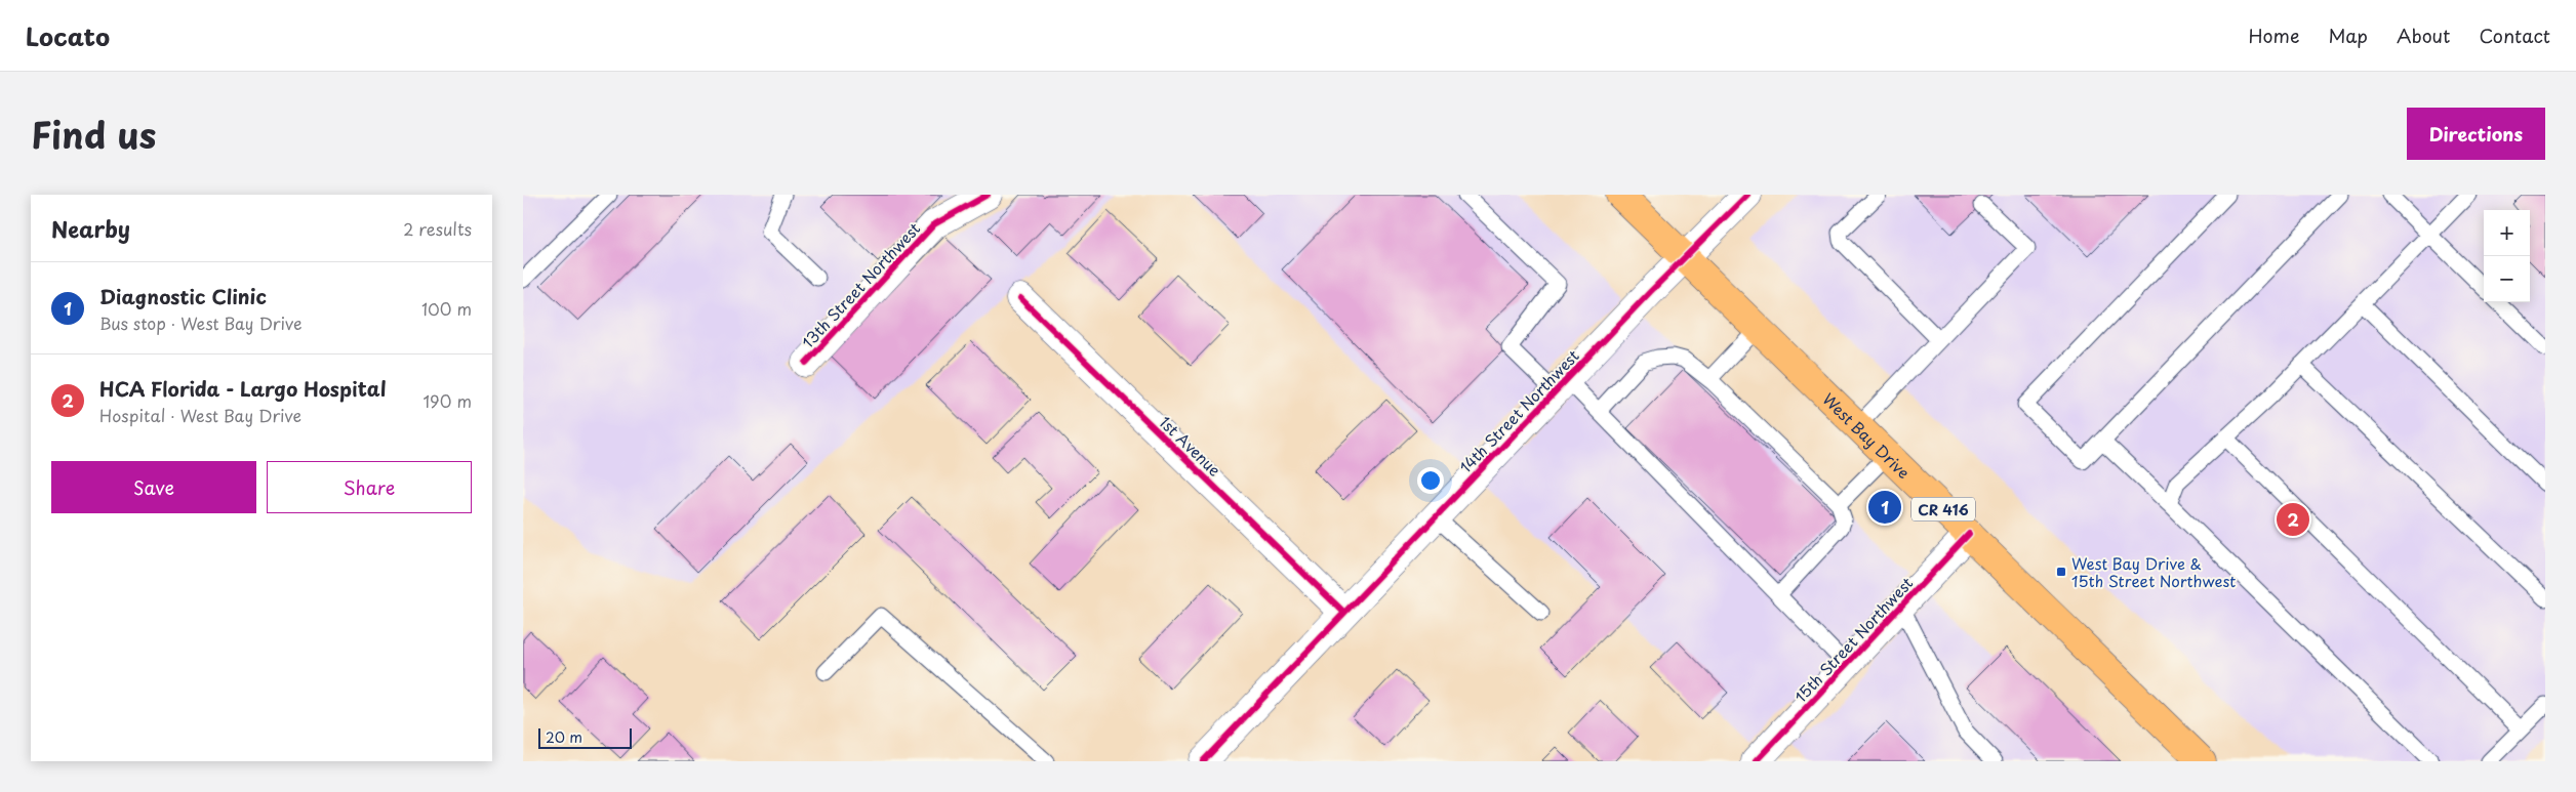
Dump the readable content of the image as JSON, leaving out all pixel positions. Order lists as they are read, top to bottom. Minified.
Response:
{"streets":{"main road":["West Bay Drive","CR 416"],"street":["13th Street Northwest","14th Street Northwest","1st Avenue","15th Street Northwest"]},"crossings":[["14th Street Northwest","West Bay Drive"],["14th Street Northwest","1st Avenue"],["West Bay Drive","15th Street Northwest"]],"places":{"transit":["West Bay Drive & 15th Street Northwest"]},"scale_bar":"20 m","page":{"header":"Locato","nav":["Home","Map","About","Contact"],"title":"Find us","buttons":["Directions",["Save","Share"]],"heading":["Nearby","2 results"],"map_buttons":["+","−"],"list":[{"mark":"1","name":"Diagnostic Clinic","note":"Bus stop · West Bay Drive","value":"100 m"},{"mark":"2","name":"HCA Florida - Largo Hospital","note":"Hospital · West Bay Drive","value":"190 m"}],"pins":["1","2"],"scale":"20 m"}}
